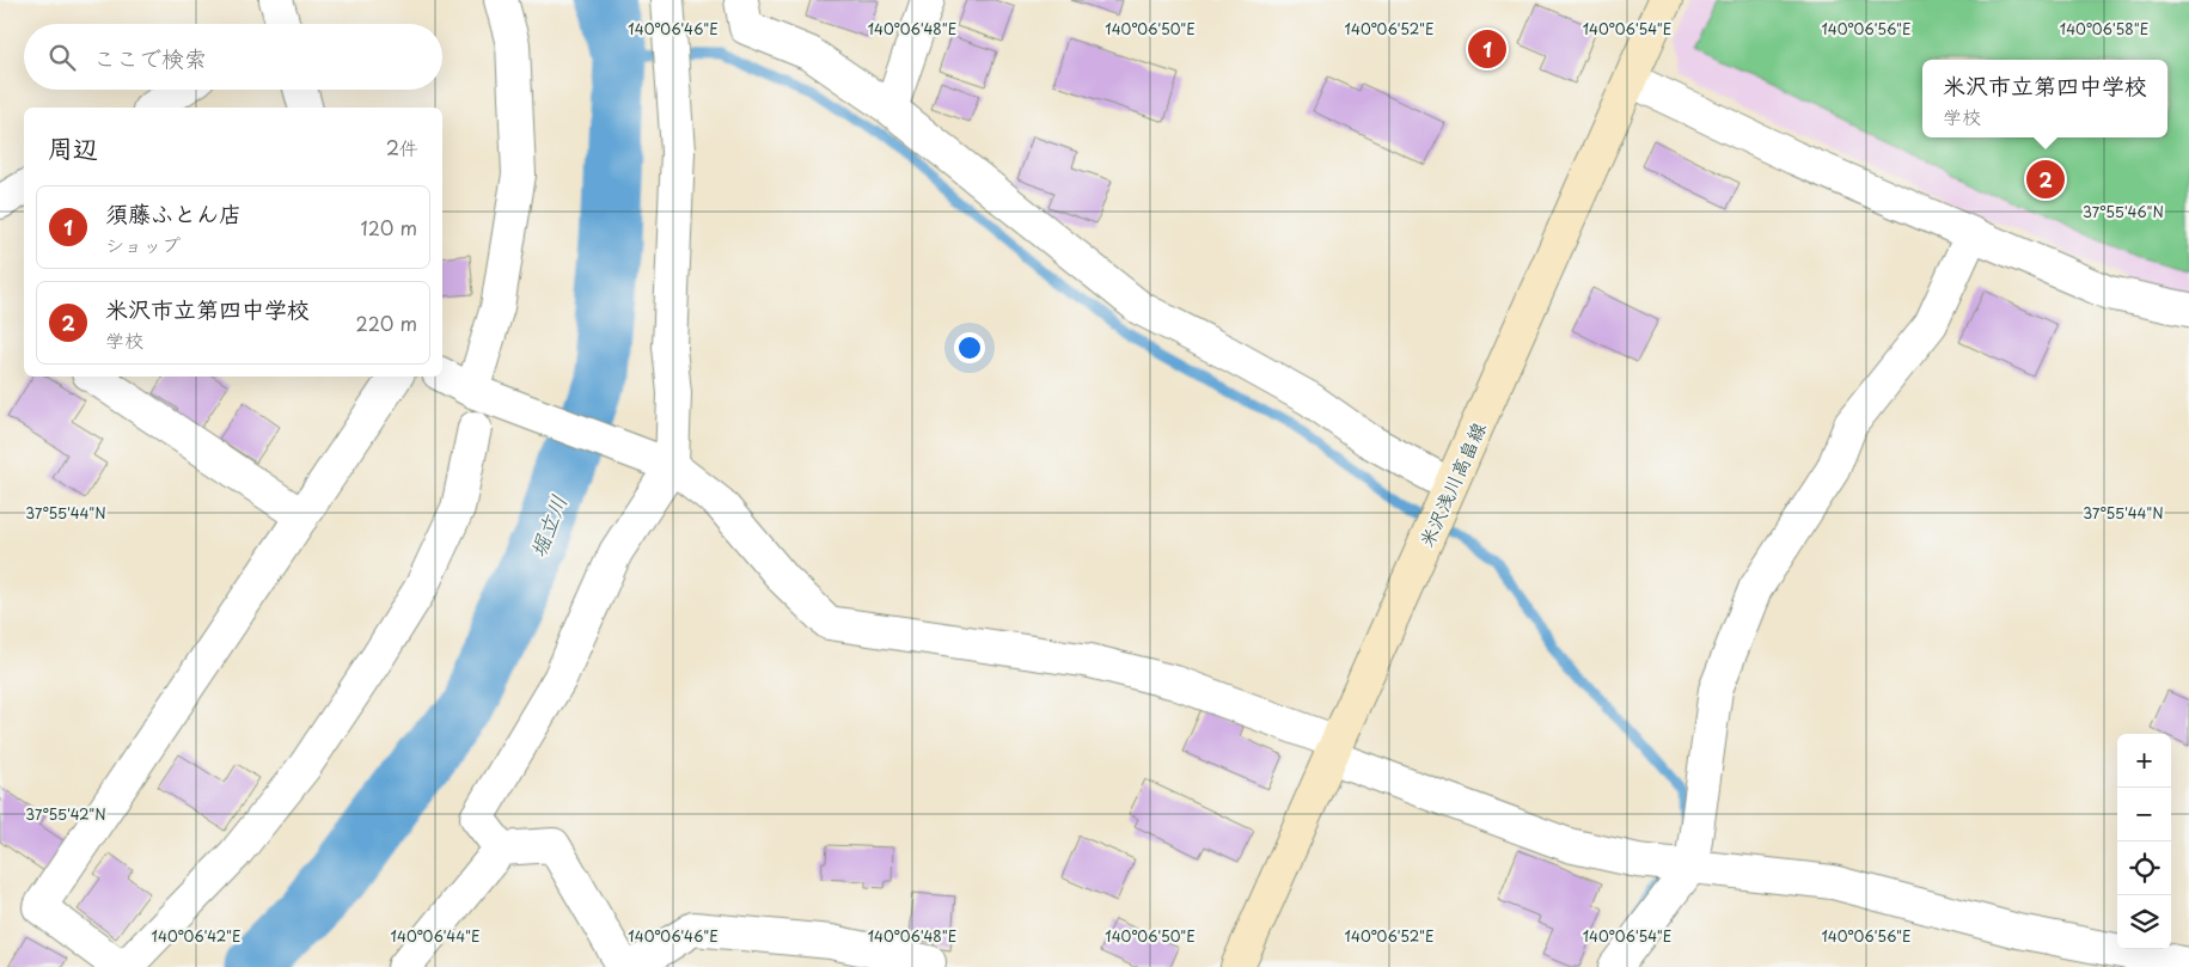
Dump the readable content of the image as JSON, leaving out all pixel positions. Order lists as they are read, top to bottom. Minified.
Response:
{"streets":{"main road":["米沢浅川高畠線"]},"water":["堀立川"],"page":{"search":"ここで検索","pins":["1","2"],"popup":["米沢市立第四中学校","学校"],"heading":["周辺","2件"],"list":[{"mark":"1","name":"須藤ふとん店","note":"ショップ","value":"120 m"},{"mark":"2","name":"米沢市立第四中学校","note":"学校","value":"220 m"}],"map_buttons":["+","−"]},"coordinates":["140°06'46\"E","140°06'48\"E","140°06'50\"E","140°06'52\"E","140°06'54\"E","140°06'56\"E","140°06'58\"E","37°55'46\"N","37°55'44\"N","37°55'42\"N","140°06'42\"E","140°06'44\"E"]}
